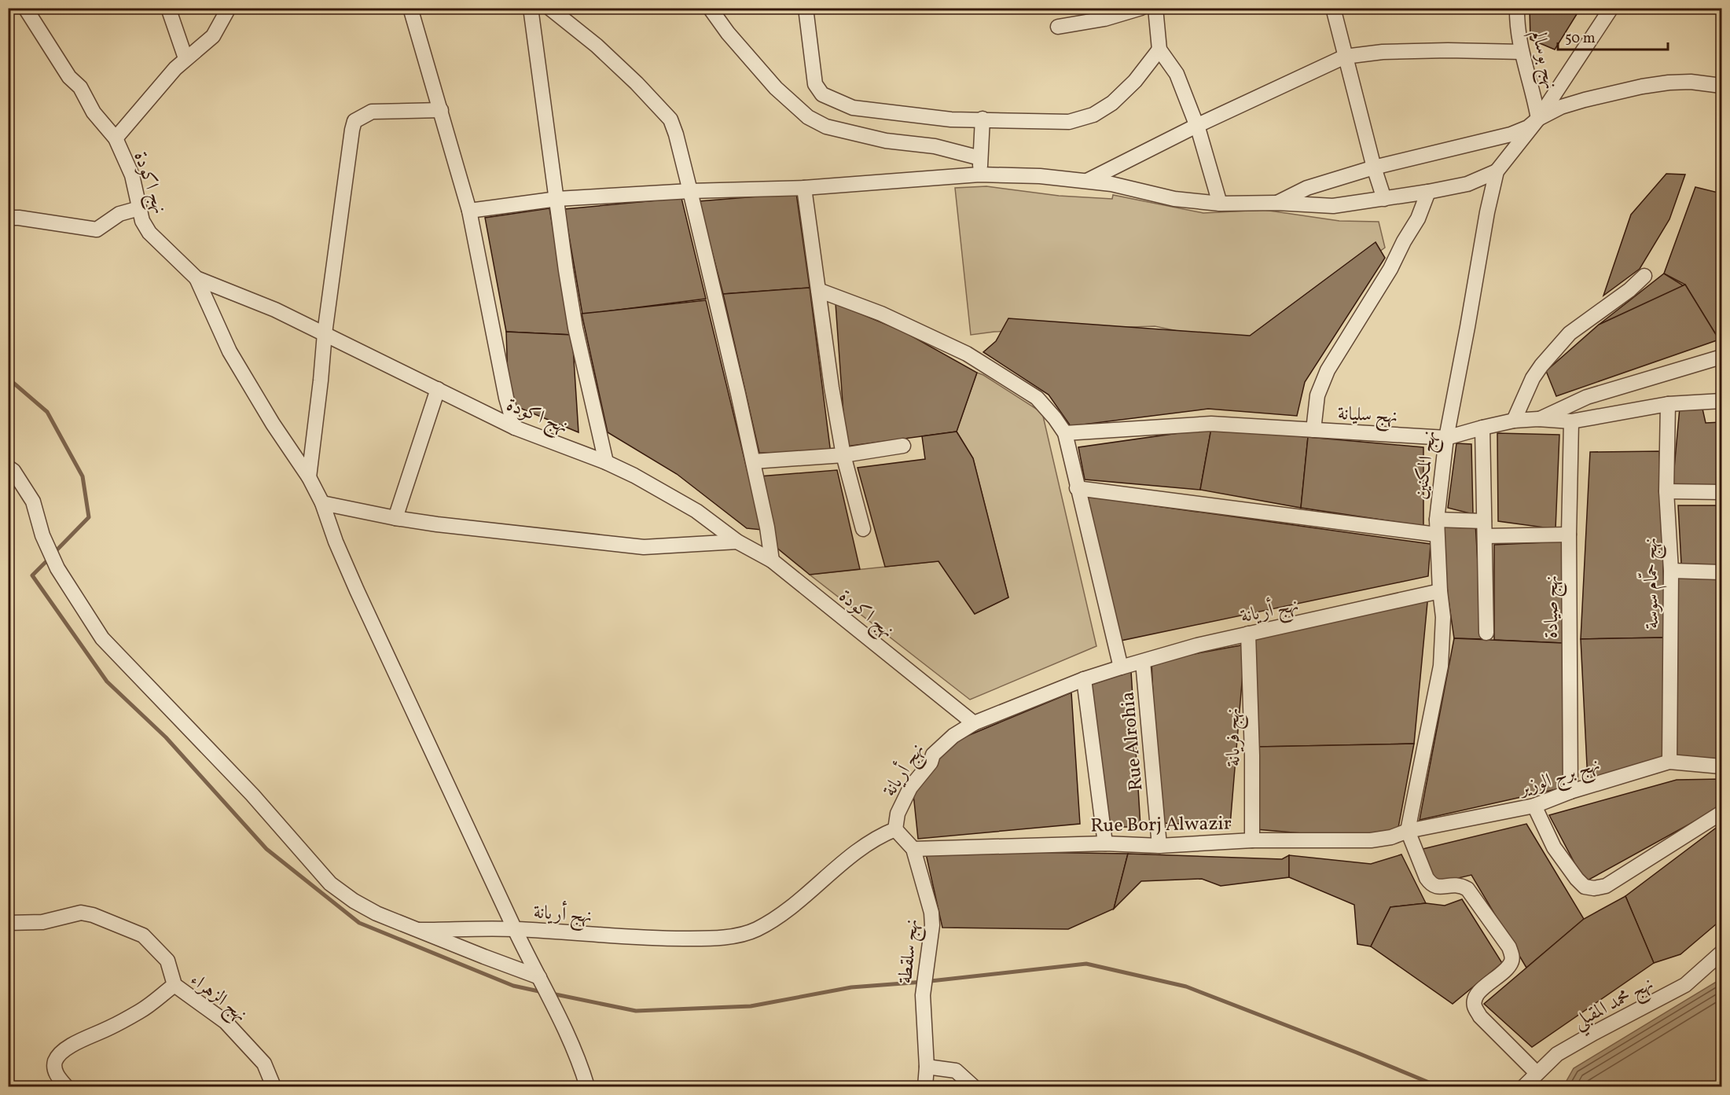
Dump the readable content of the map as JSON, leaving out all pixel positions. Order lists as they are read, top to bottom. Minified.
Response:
{"streets":{"street":["نهج بوسالم","نهج اكودة","نهج سليانة","نهج المكنين","نهج حمّام سوسة","نهج صيادة","نهج أريانة","نهج فريانة","Rue Alrohia","نهج برج الوزير","Rue Borj Alwazir","نهج سلقطة","نهج الزهراء","نهج محمد المقبلي"]},"crossings":[["نهج بوسالم","نهج المكنين"],["نهج اكودة","نهج أريانة"],["نهج سليانة","نهج المكنين"],["نهج سليانة","نهج حمّام سوسة"],["نهج سليانة","نهج صيادة"],["نهج المكنين","نهج أريانة"],["نهج المكنين","نهج برج الوزير"],["نهج المكنين","Rue Borj Alwazir"],["نهج حمّام سوسة","نهج برج الوزير"],["نهج صيادة","نهج برج الوزير"],["نهج أريانة","نهج فريانة"],["نهج أريانة","Rue Alrohia"],["نهج أريانة","نهج سلقطة"],["نهج فريانة","Rue Borj Alwazir"],["Rue Alrohia","Rue Borj Alwazir"],["نهج برج الوزير","Rue Borj Alwazir"],["Rue Borj Alwazir","نهج سلقطة"]],"scale_bar":"50 m"}
